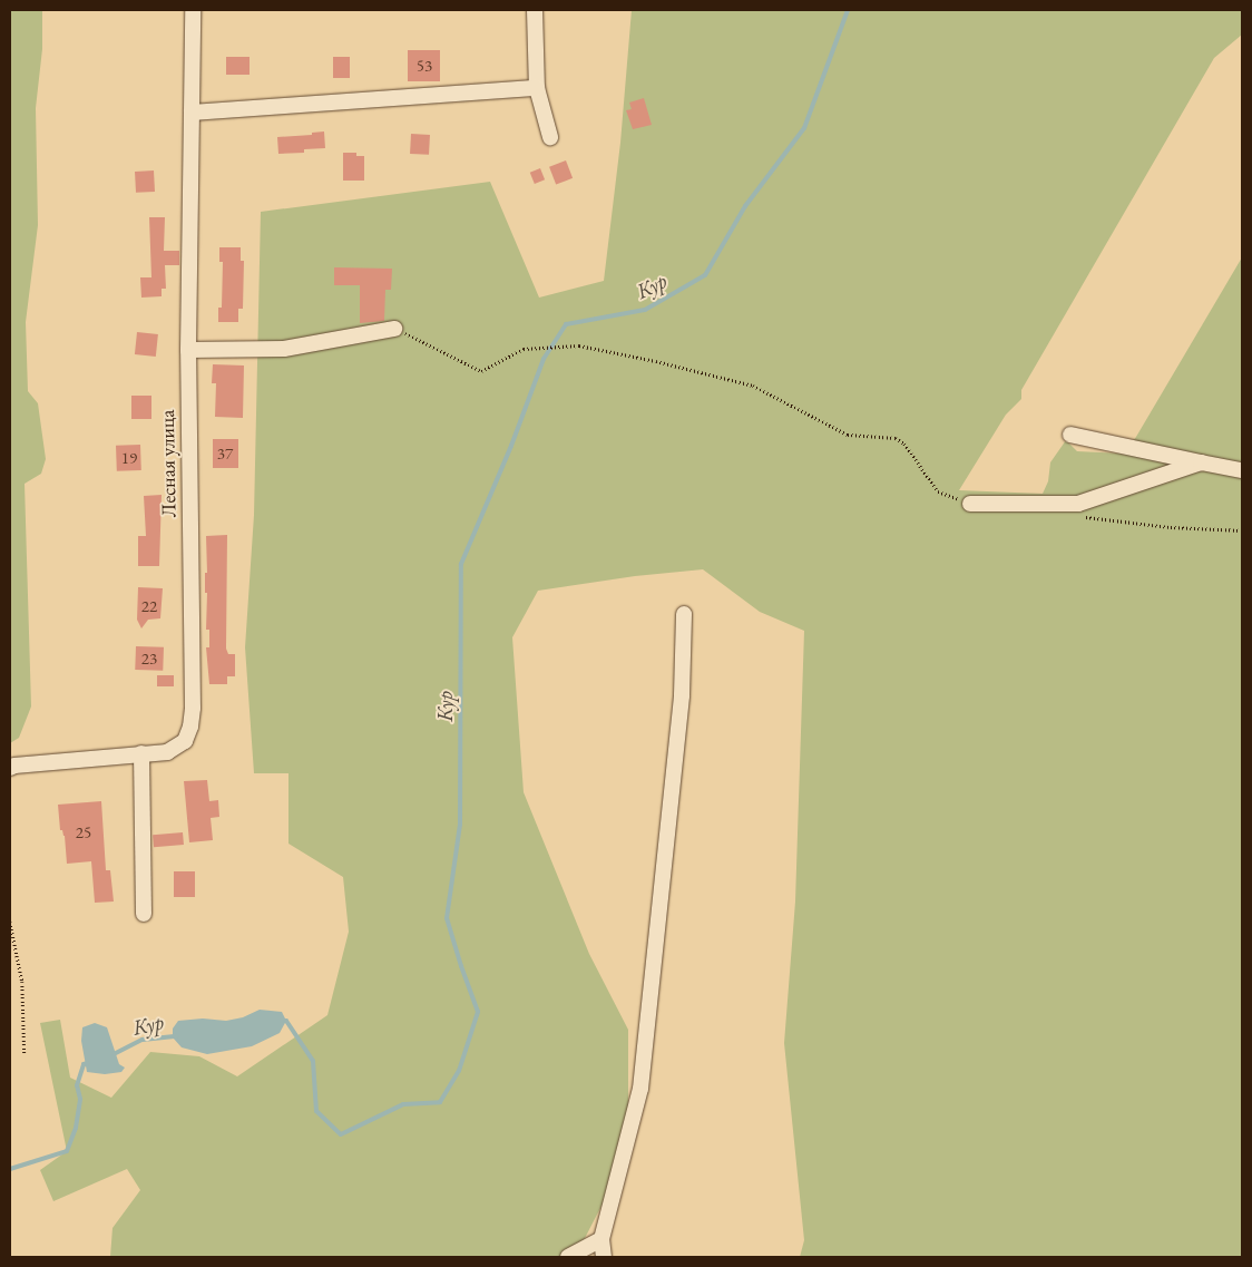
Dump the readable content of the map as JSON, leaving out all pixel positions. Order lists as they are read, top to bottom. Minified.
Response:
{"streets":{"street":["Лесная улица"]},"water":["Кур"],"house_numbers":["53","37","19","22","23","25"]}
